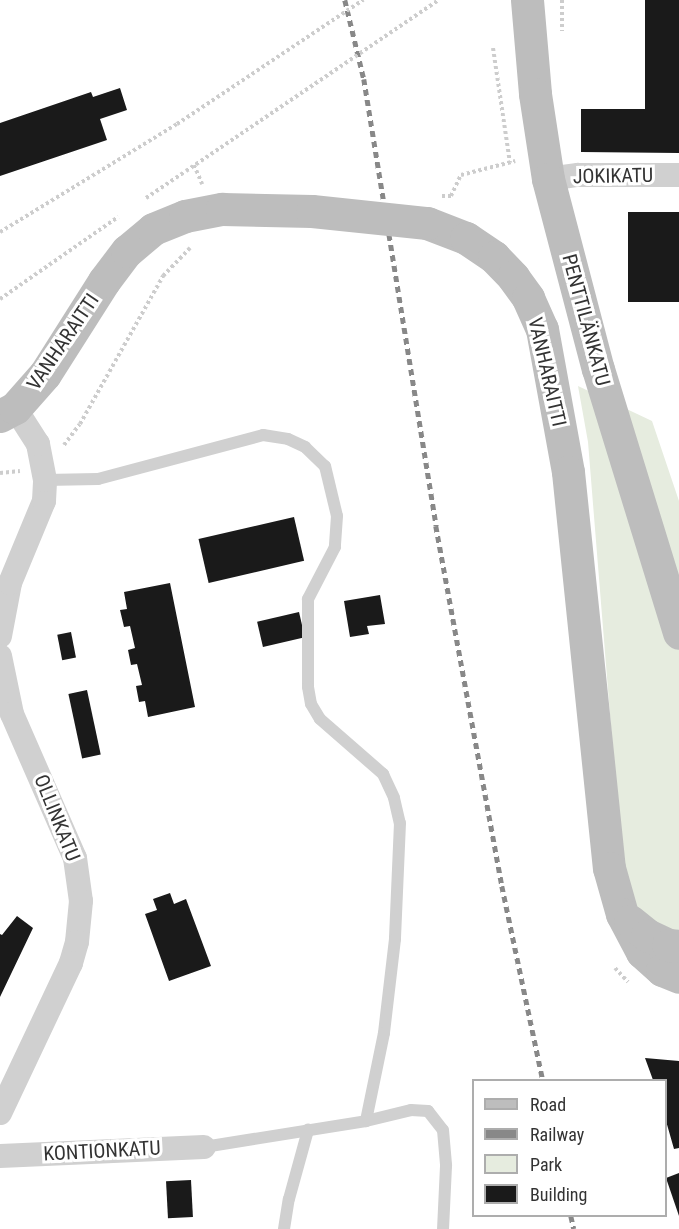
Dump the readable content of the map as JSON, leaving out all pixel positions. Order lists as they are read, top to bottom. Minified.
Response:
{"streets":{"street":["JOKIKATU","PENTTILÄNKATU","VANHARAITTI","OLLINKATU","KONTIONKATU"]},"crossings":[["JOKIKATU","PENTTILÄNKATU"]],"legend":["Road","Railway","Park","Building"]}
